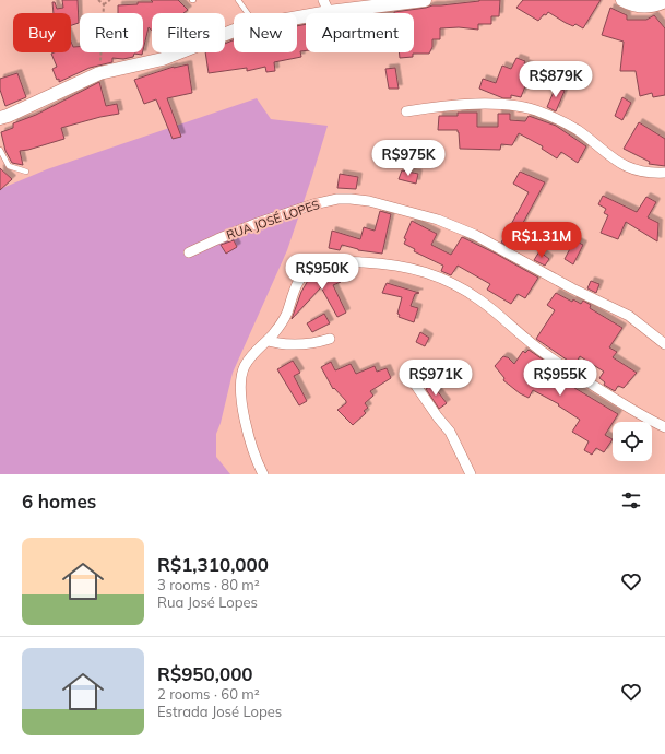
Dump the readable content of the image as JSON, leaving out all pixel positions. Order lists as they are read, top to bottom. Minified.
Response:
{"streets":{"street":["RUA JOSÉ LOPES"]},"page":{"chip":["Buy","Rent","Filters","New","Apartment"],"price":["R$879K","R$975K","R$1.31M","R$950K","R$971K","R$955K"],"heading":"6 homes","list":[{"name":"R$1,310,000","note":"3 rooms · 80 m² · Rua José Lopes"},{"name":"R$950,000","note":"2 rooms · 60 m² · Estrada José Lopes"}]}}
